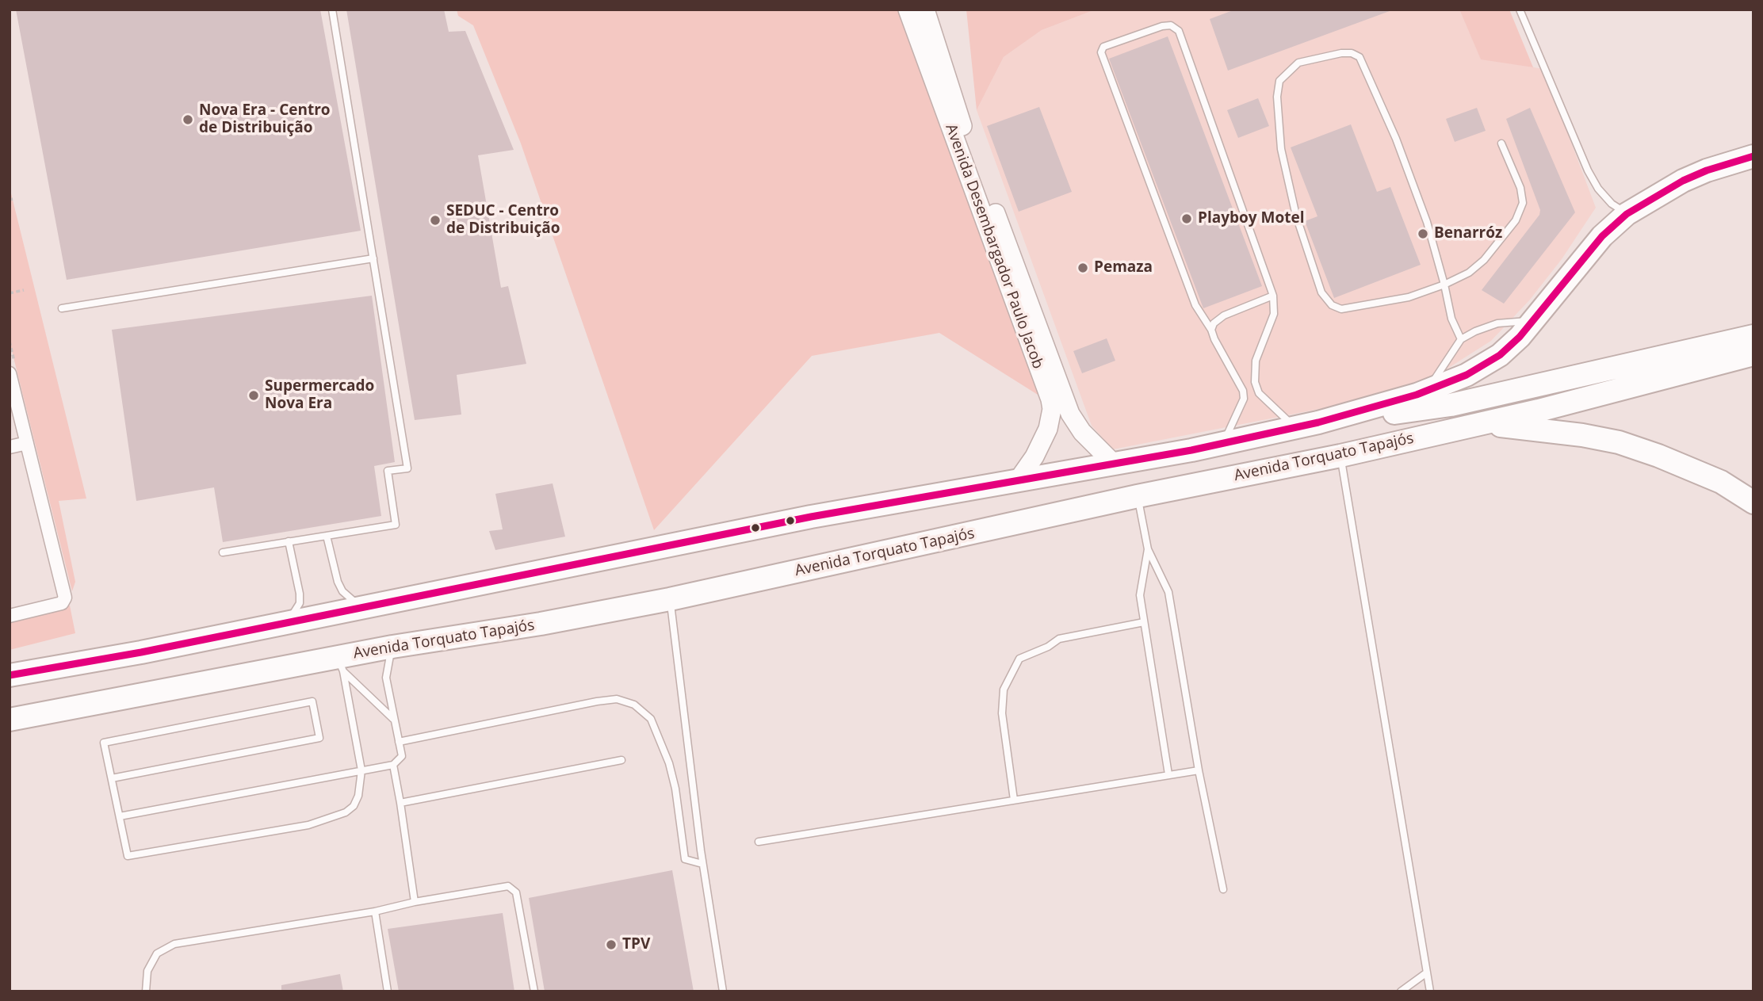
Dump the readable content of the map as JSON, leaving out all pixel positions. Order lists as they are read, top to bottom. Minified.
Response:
{"streets":{"highway":["Avenida Torquato Tapajós"],"street":["Avenida Desembargador Paulo Jacob"]},"places":["Nova Era - Centro de Distribuição","Playboy Motel","SEDUC - Centro de Distribuição","Benarróz","Pemaza","Supermercado Nova Era","TPV"]}
